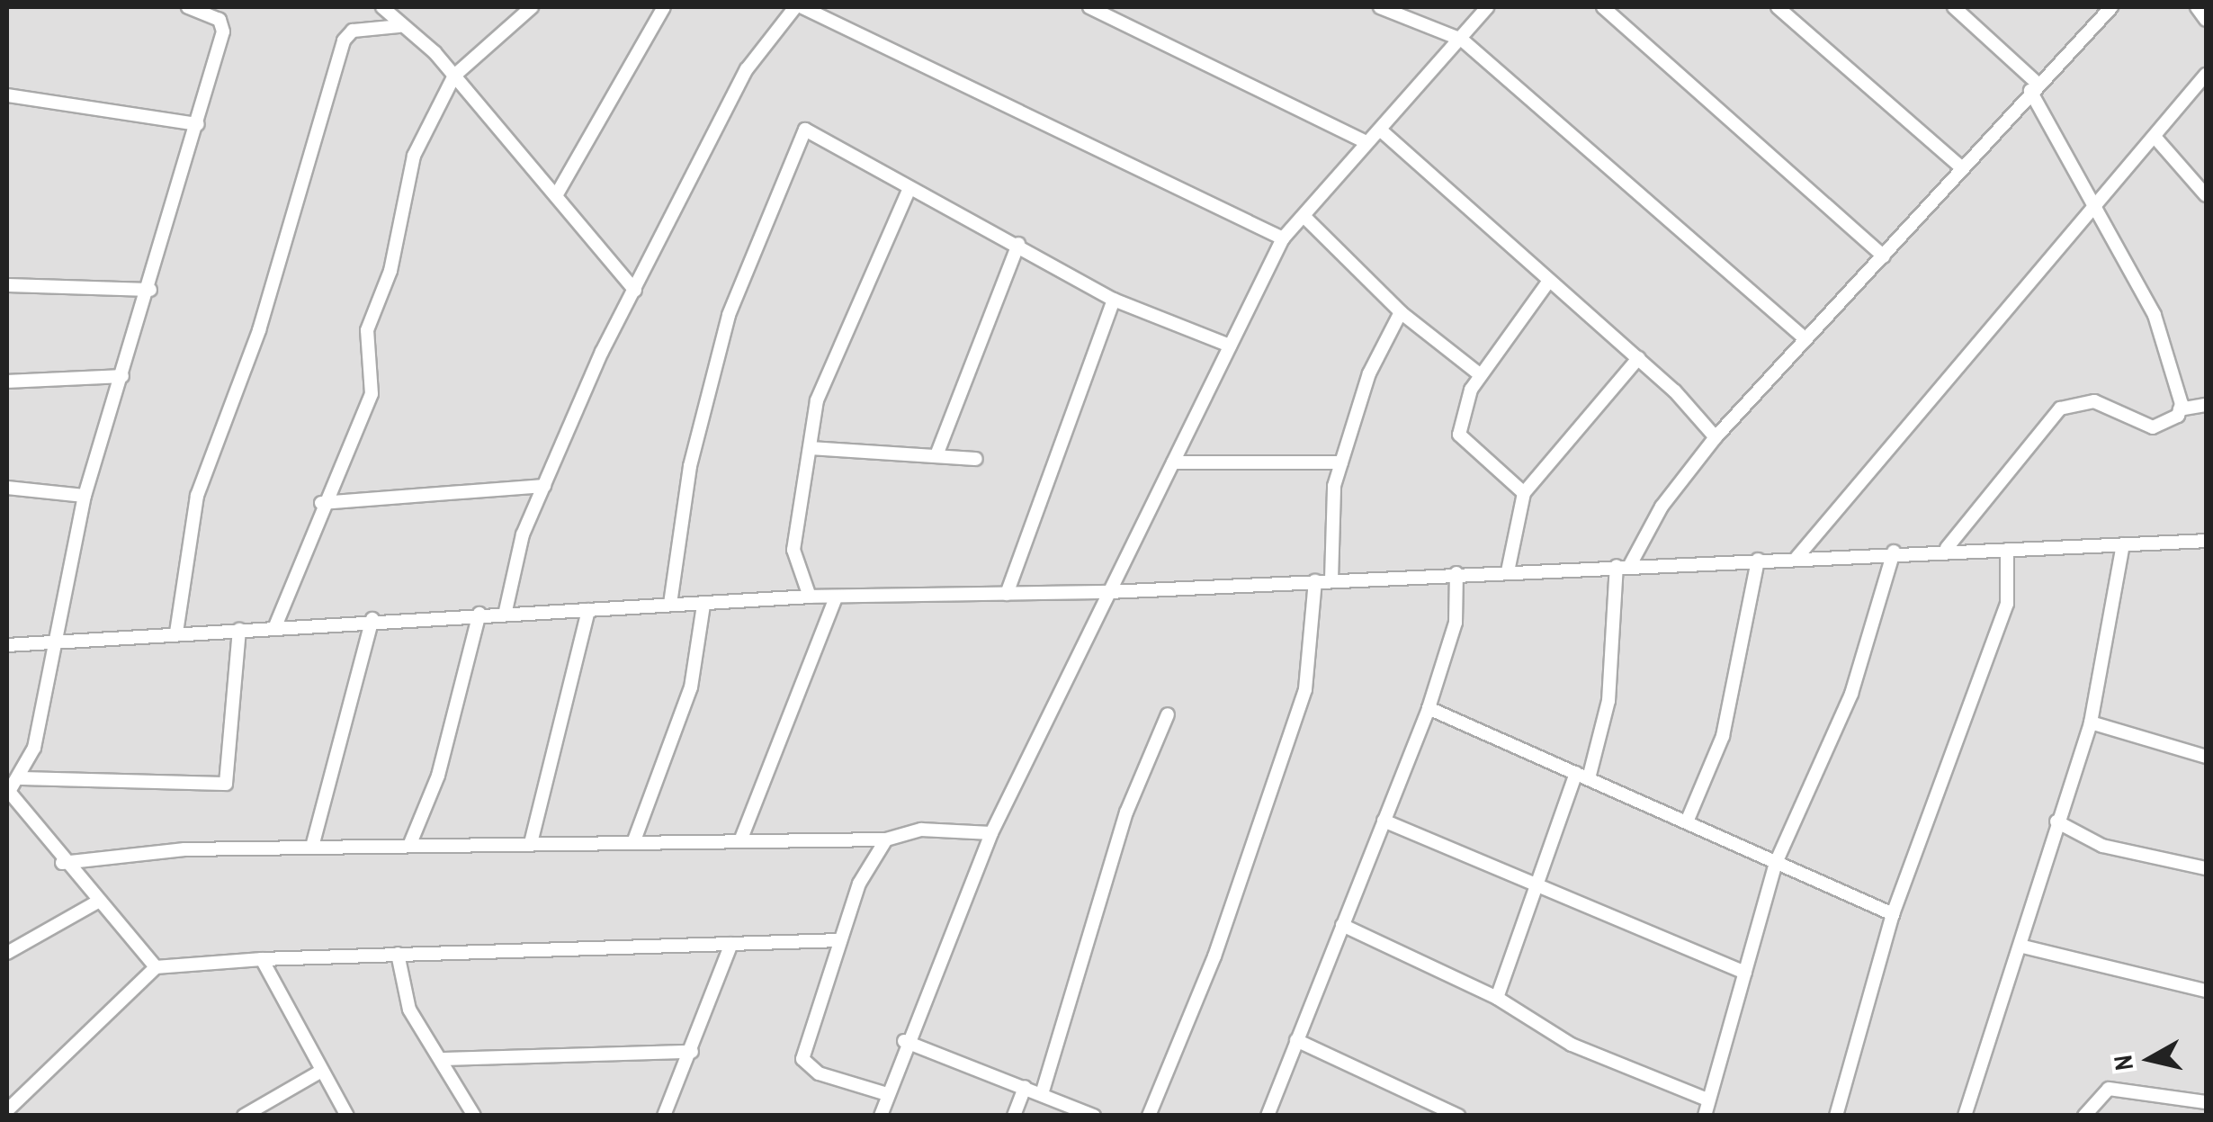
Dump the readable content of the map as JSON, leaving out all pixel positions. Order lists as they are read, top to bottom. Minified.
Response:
{"north":"left"}
